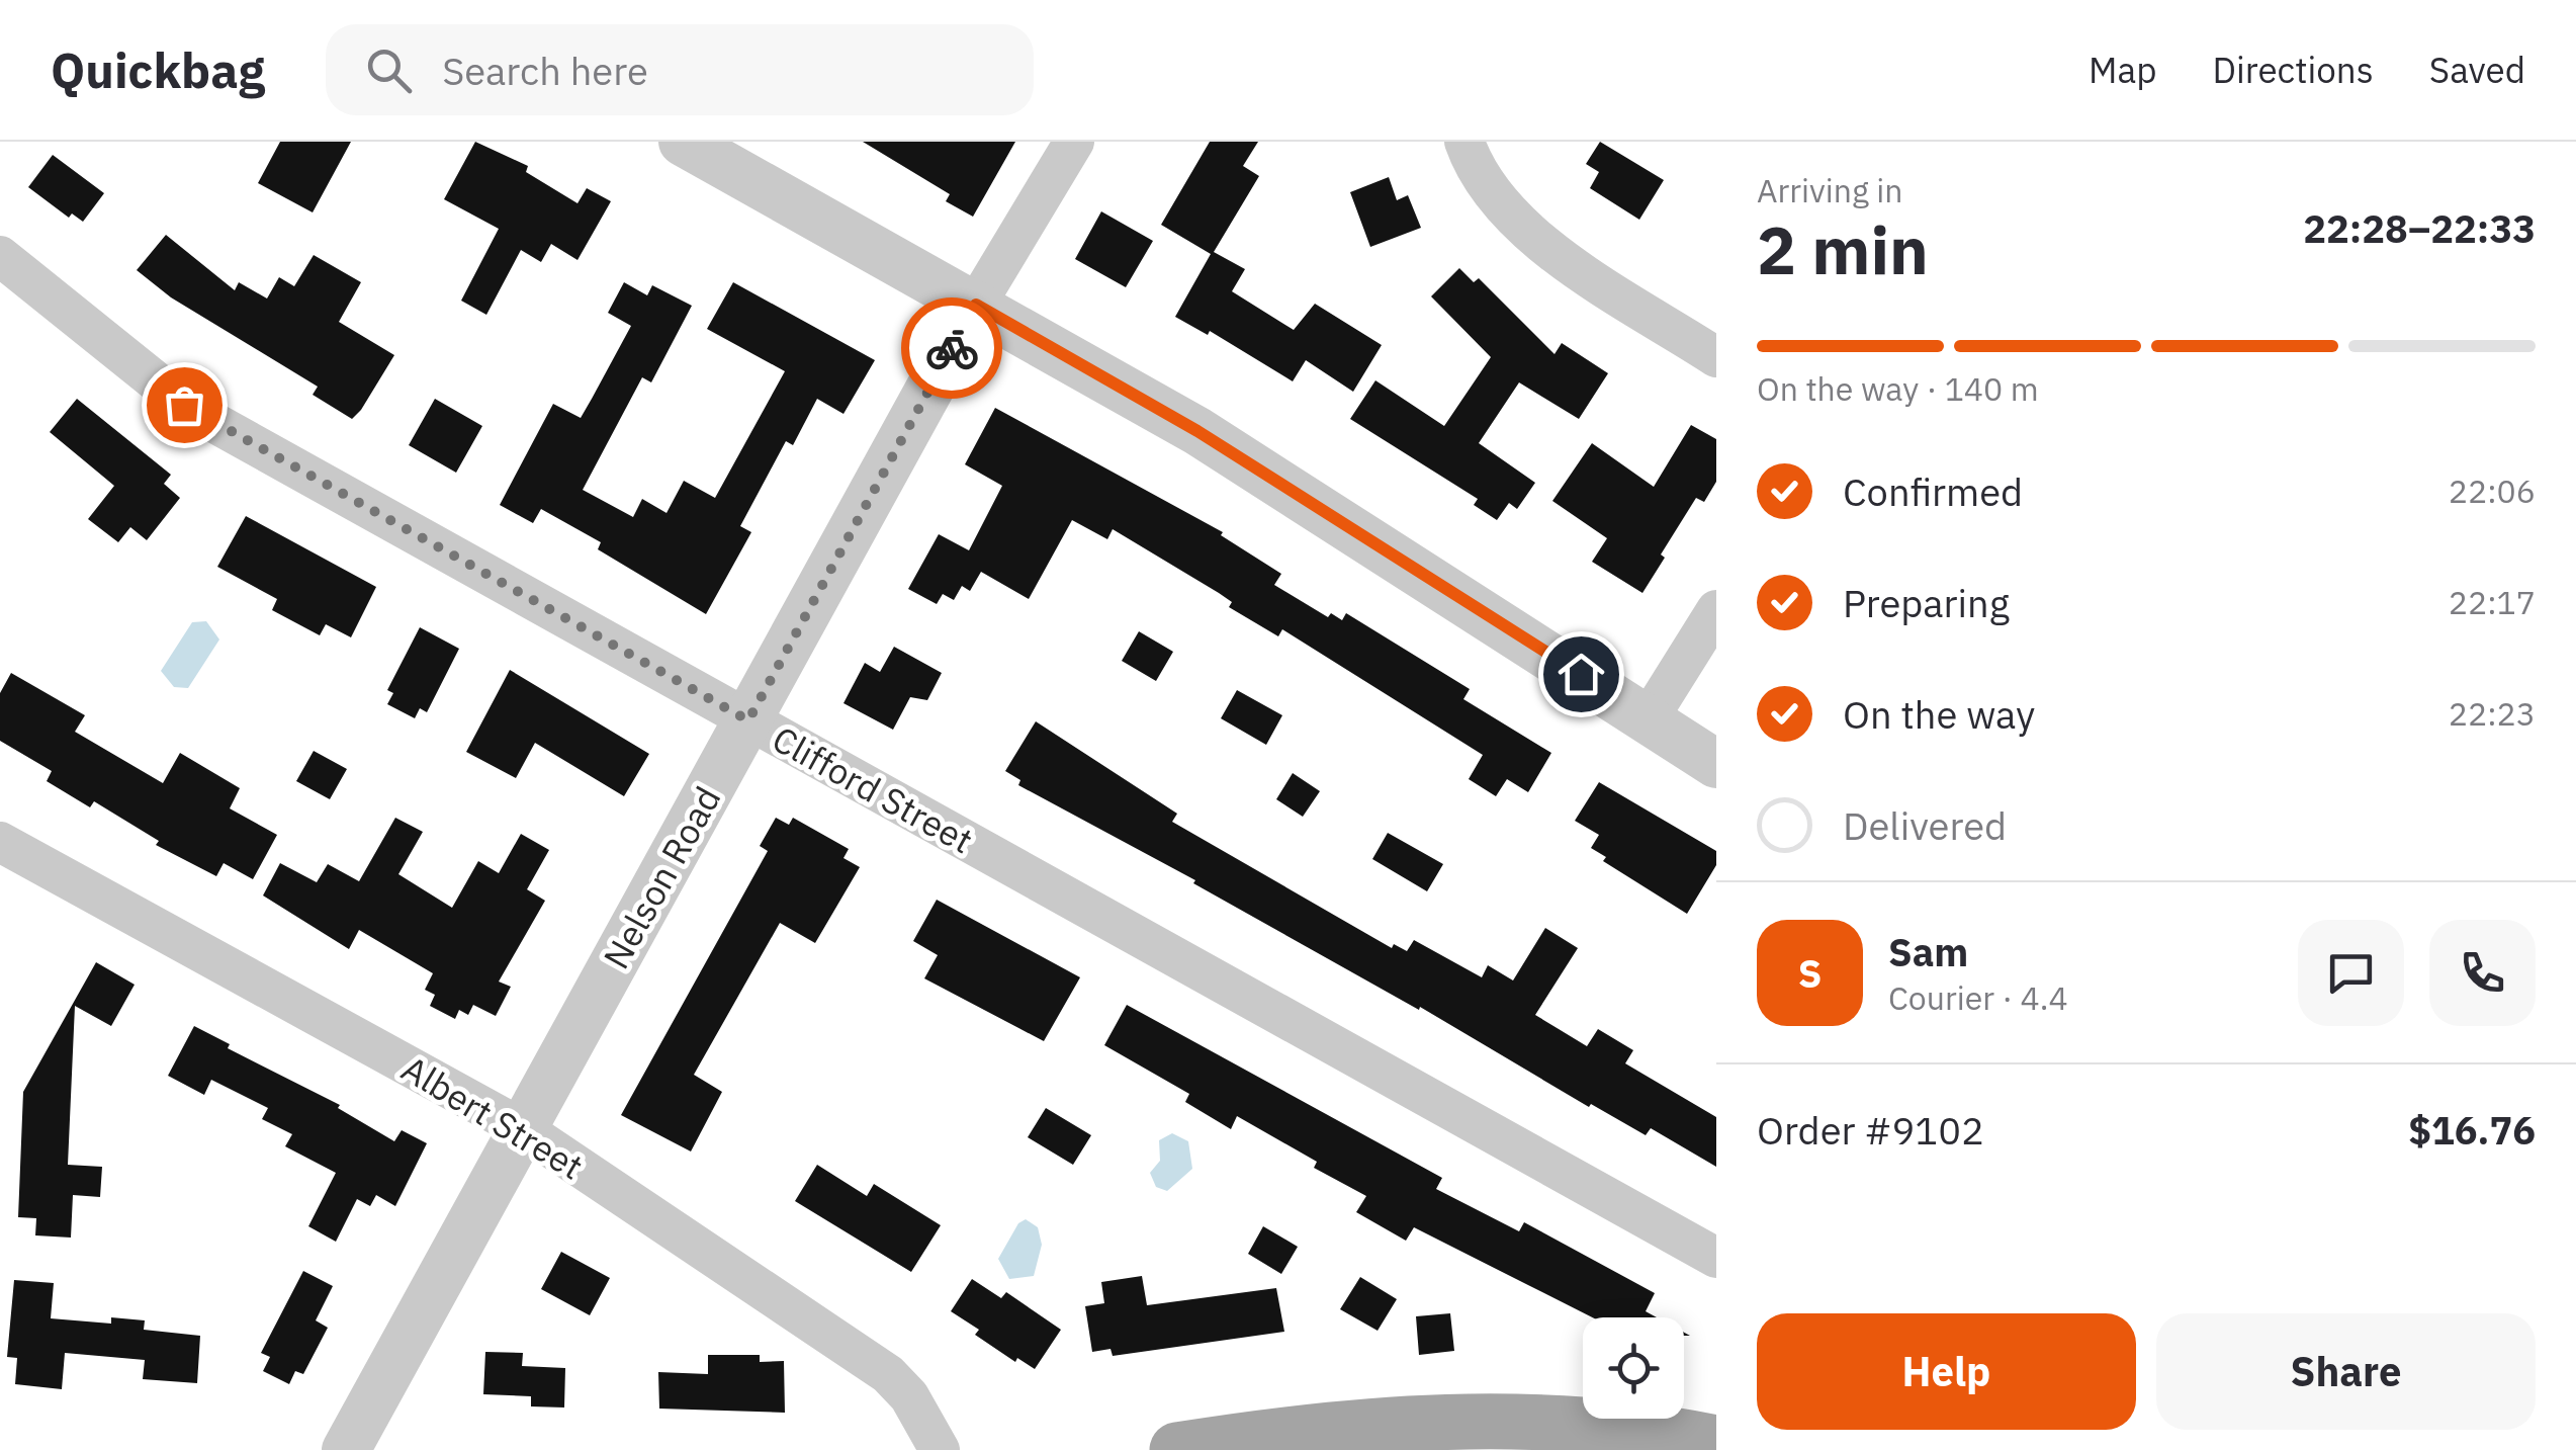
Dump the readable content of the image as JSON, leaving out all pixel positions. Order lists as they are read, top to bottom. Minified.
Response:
{"streets":{"street":["Clifford Street","Nelson Road","Albert Street"]},"crossings":[["Clifford Street","Nelson Road"],["Nelson Road","Albert Street"]],"page":{"header":"Quickbag","search":"Search here","nav":["Map","Directions","Saved"],"heading":["2 min","Arriving in","22:28–22:33"],"panel":["Sam","Courier · 4.4","Order #9102","$16.76"],"bar":"On the way · 140 m","list":[["Confirmed","22:06"],["Preparing","22:17"],["On the way","22:23"],"Delivered"],"round":"S","buttons":["Help","Share"]}}
